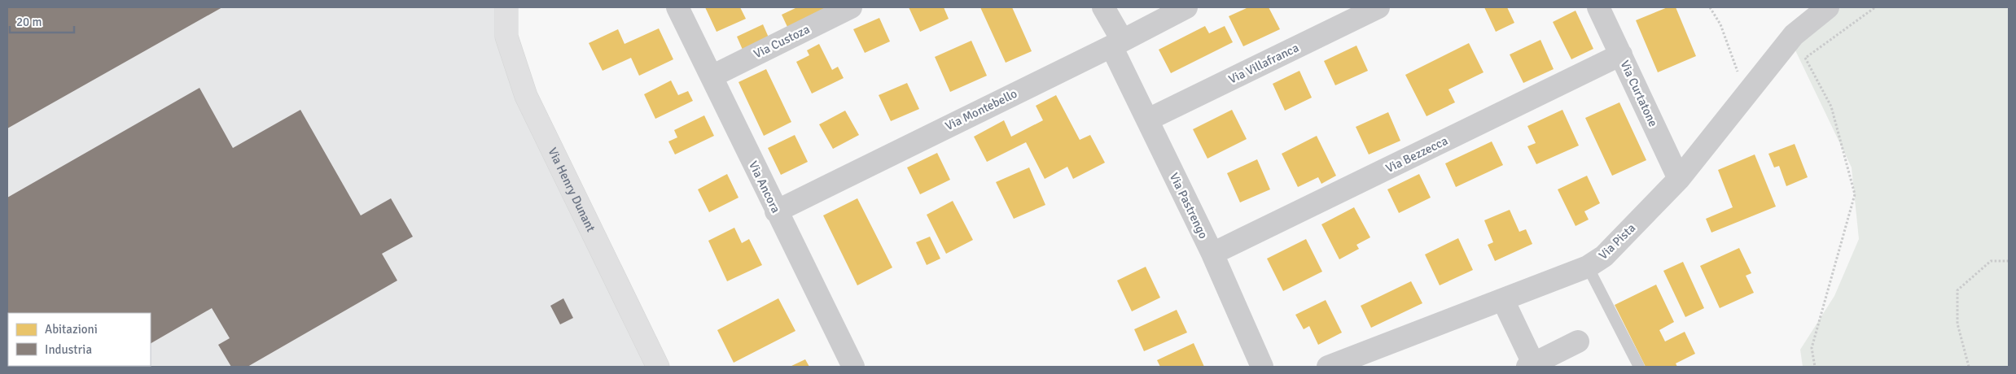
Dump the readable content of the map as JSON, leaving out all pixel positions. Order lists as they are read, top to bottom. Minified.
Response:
{"streets":{"main road":["Via Henry Dunant"],"street":["Via Custoza","Via Villafranca","Via Curtatone","Via Montebello","Via Bezzecca","Via Ancora","Via Pastrengo","Via Pista"]},"crossings":[["Via Custoza","Via Ancora"],["Via Villafranca","Via Pastrengo"],["Via Curtatone","Via Bezzecca"],["Via Curtatone","Via Pista"],["Via Montebello","Via Ancora"],["Via Montebello","Via Pastrengo"],["Via Bezzecca","Via Pastrengo"]],"legend":["Abitazioni","Industria"],"scale_bar":"20 m"}
